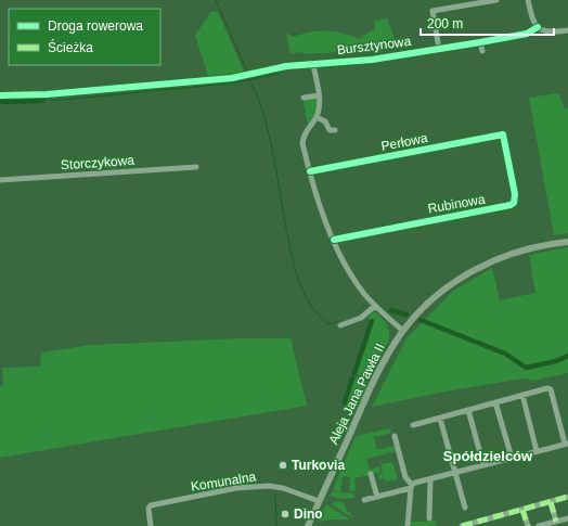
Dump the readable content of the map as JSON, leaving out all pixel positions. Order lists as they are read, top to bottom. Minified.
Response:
{"streets":{"main road":["Aleja Jana Pawła II"],"street":["Bursztynowa","Perłowa","Storczykowa","Rubinowa","Komunalna"]},"crossings":[["Perłowa","Rubinowa"],["Aleja Jana Pawła II","Komunalna"]],"districts":["Spółdzielców"],"places":["Turkovia","Dino"],"legend":["Droga rowerowa","Ścieżka"],"scale_bar":"200 m"}
